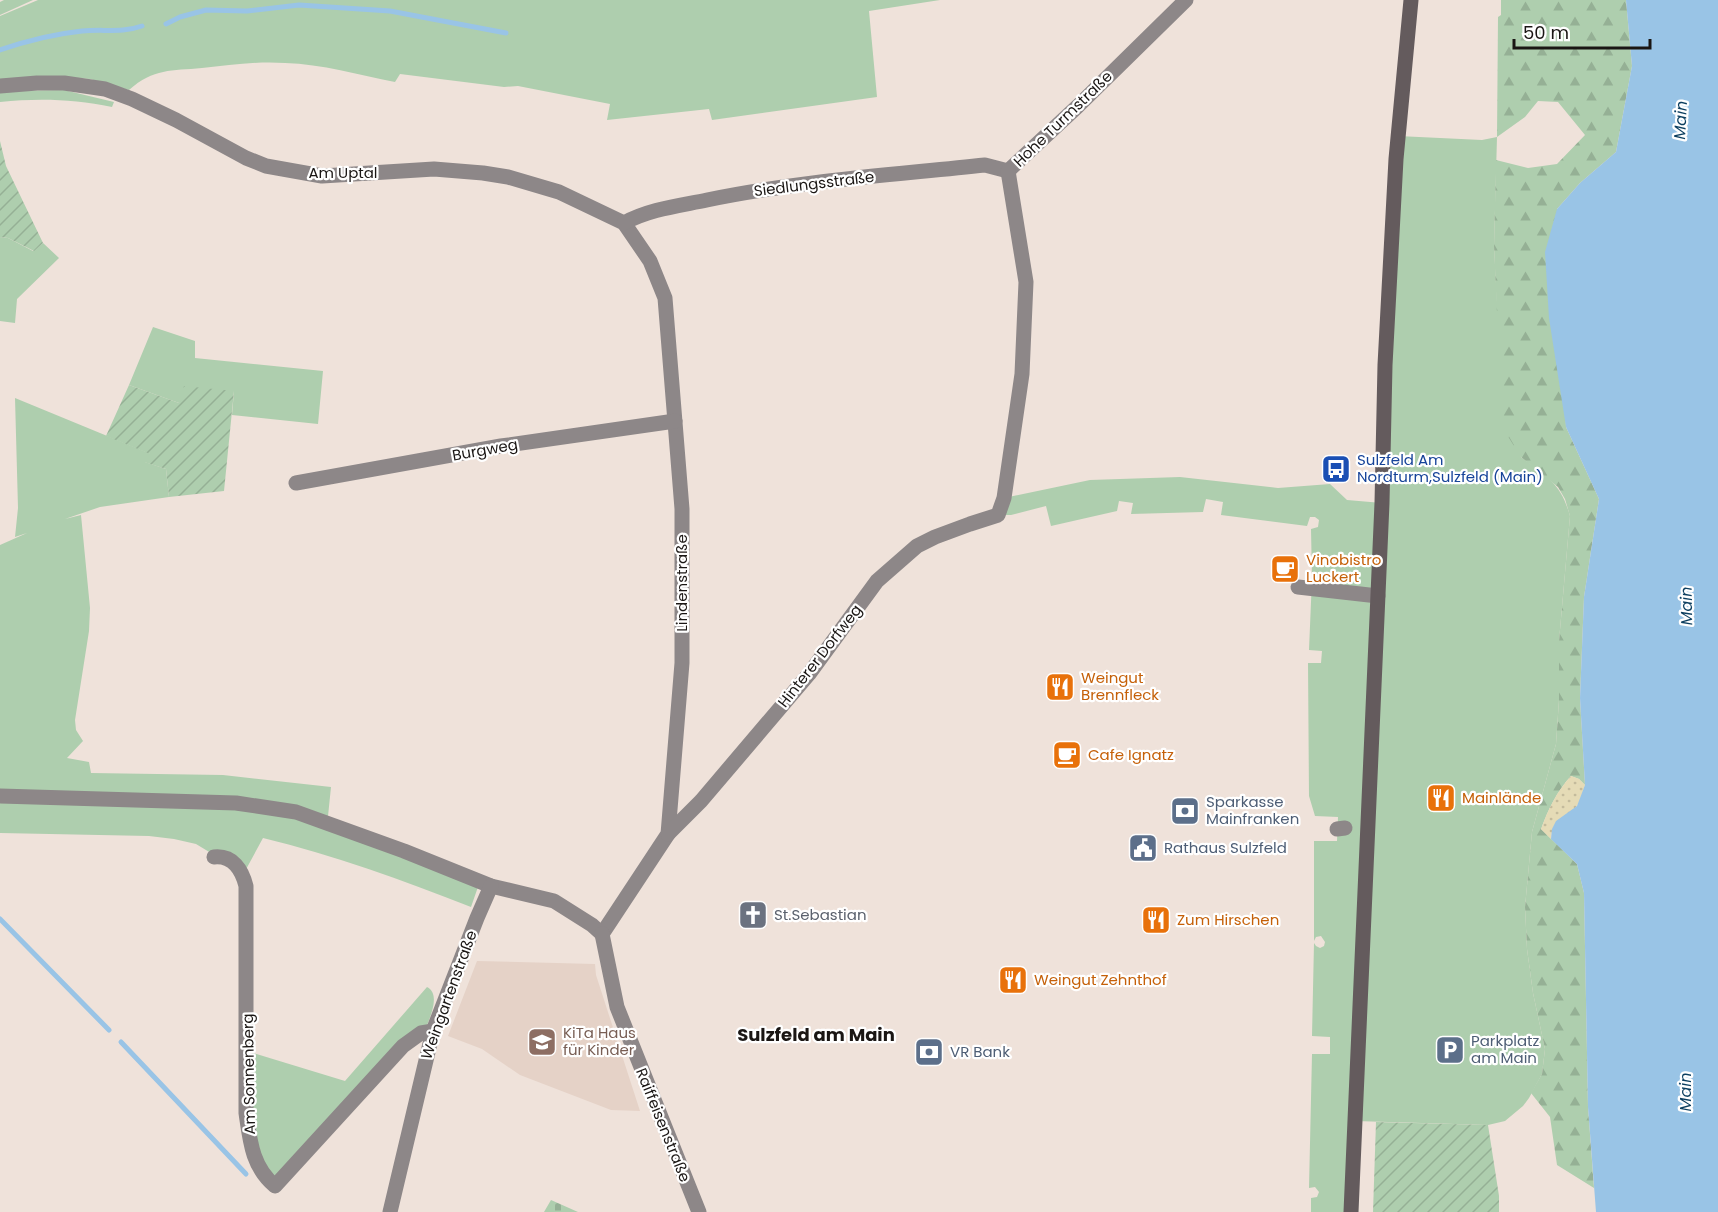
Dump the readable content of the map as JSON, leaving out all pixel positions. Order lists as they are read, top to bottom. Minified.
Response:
{"streets":{"street":["Hohe Turmstraße","Am Uptal","Siedlungsstraße","Burgweg","Lindenstraße","Hinterer Dorfweg","Weingartenstraße","Am Sonnenberg","Raiffeisenstraße"]},"crossings":[["Hohe Turmstraße","Siedlungsstraße"],["Hohe Turmstraße","Hinterer Dorfweg"],["Am Uptal","Siedlungsstraße"],["Am Uptal","Lindenstraße"],["Siedlungsstraße","Lindenstraße"],["Burgweg","Lindenstraße"],["Lindenstraße","Hinterer Dorfweg"],["Lindenstraße","Raiffeisenstraße"],["Weingartenstraße","Am Sonnenberg"]],"districts":["Sulzfeld am Main"],"water":["Main"],"places":{"bus stop":["Sulzfeld Am Nordturm,Sulzfeld (Main)"],"cafe":["Vinobistro Luckert","Cafe Ignatz"],"restaurant":["Weingut Brennfleck","Mainlände","Zum Hirschen","Weingut Zehnthof"],"bank":["Sparkasse Mainfranken","VR Bank"],"public building":["Rathaus Sulzfeld"],"church":["St.Sebastian"],"school or university":["KiTa Haus für Kinder"],"parking":["Parkplatz am Main"]},"scale_bar":"50 m"}
